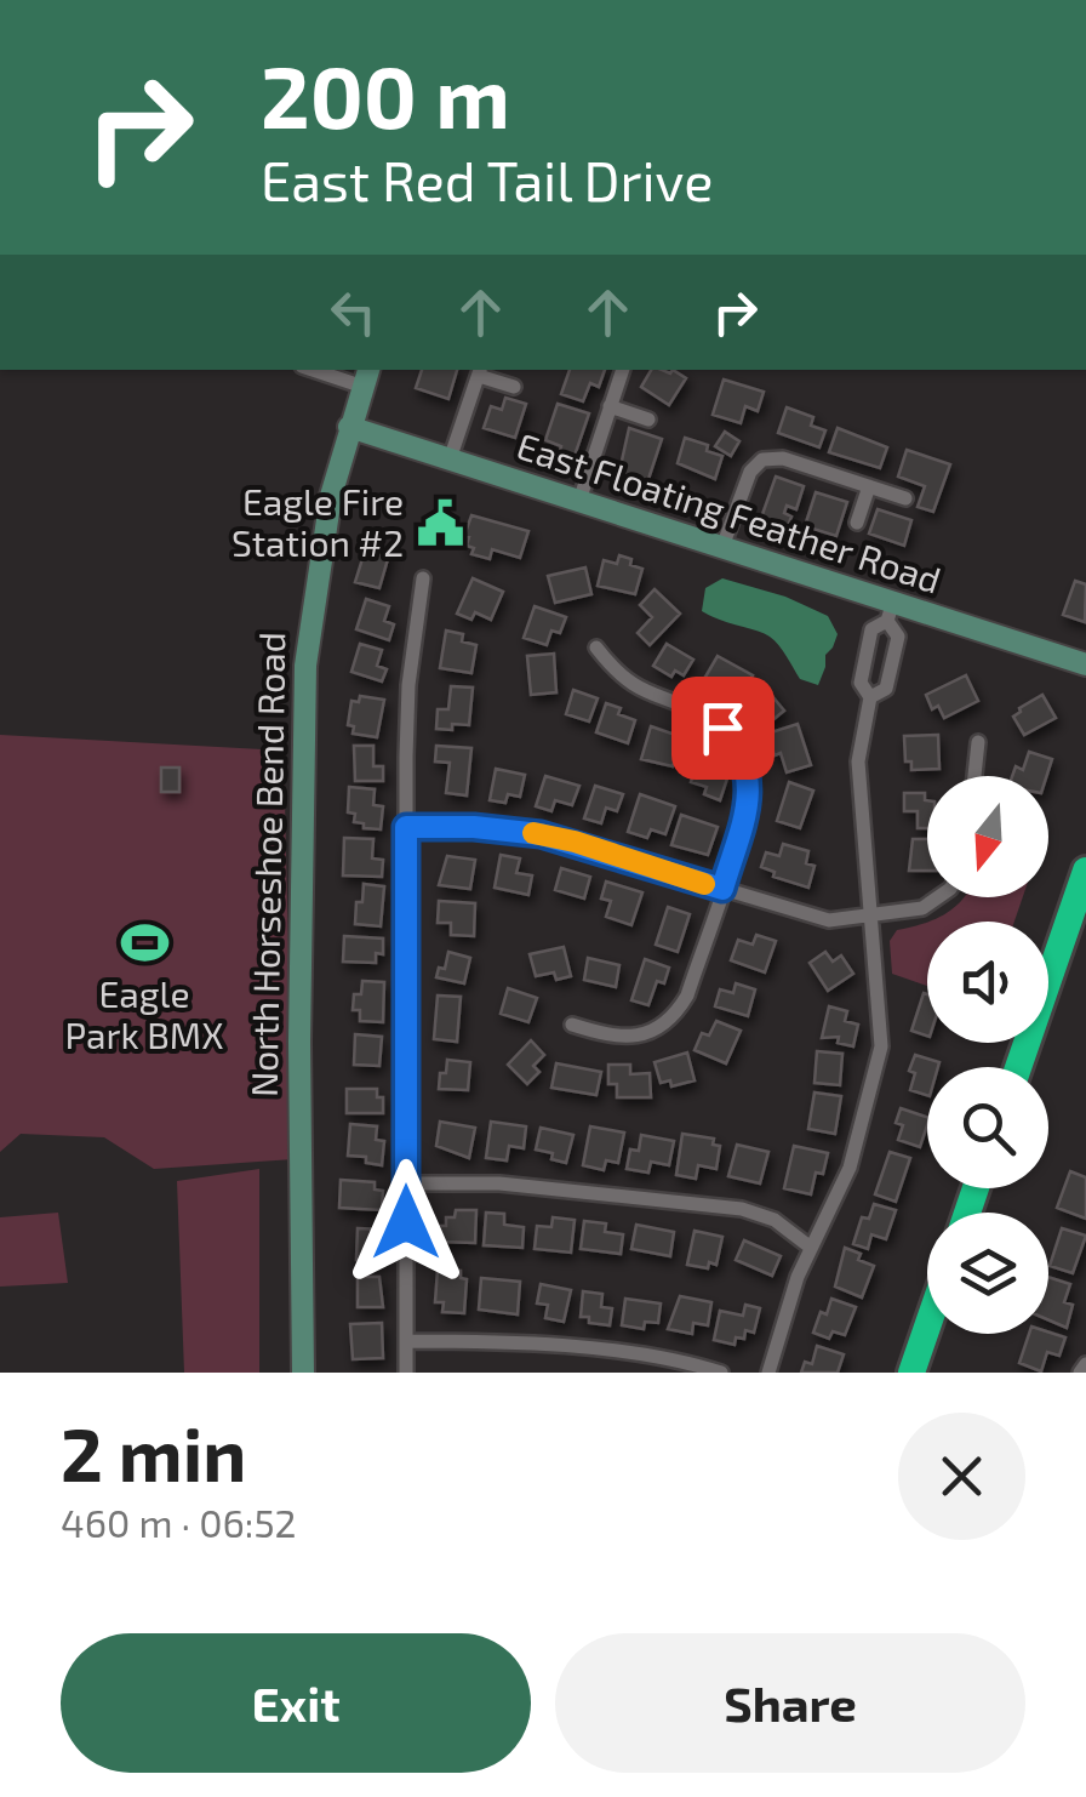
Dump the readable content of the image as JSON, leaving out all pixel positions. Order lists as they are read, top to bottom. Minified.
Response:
{"streets":{"street":["East Floating Feather Road","North Horseshoe Bend Road"]},"crossings":[["East Floating Feather Road","North Horseshoe Bend Road"]],"places":{"public building":["Eagle Fire Station #2"],"sports":["Eagle Park BMX"]},"north":"bottom","page":{"turn":["200 m","East Red Tail Drive"],"heading":["2 min","460 m · 06:52"],"buttons":["Exit","Share"]}}
